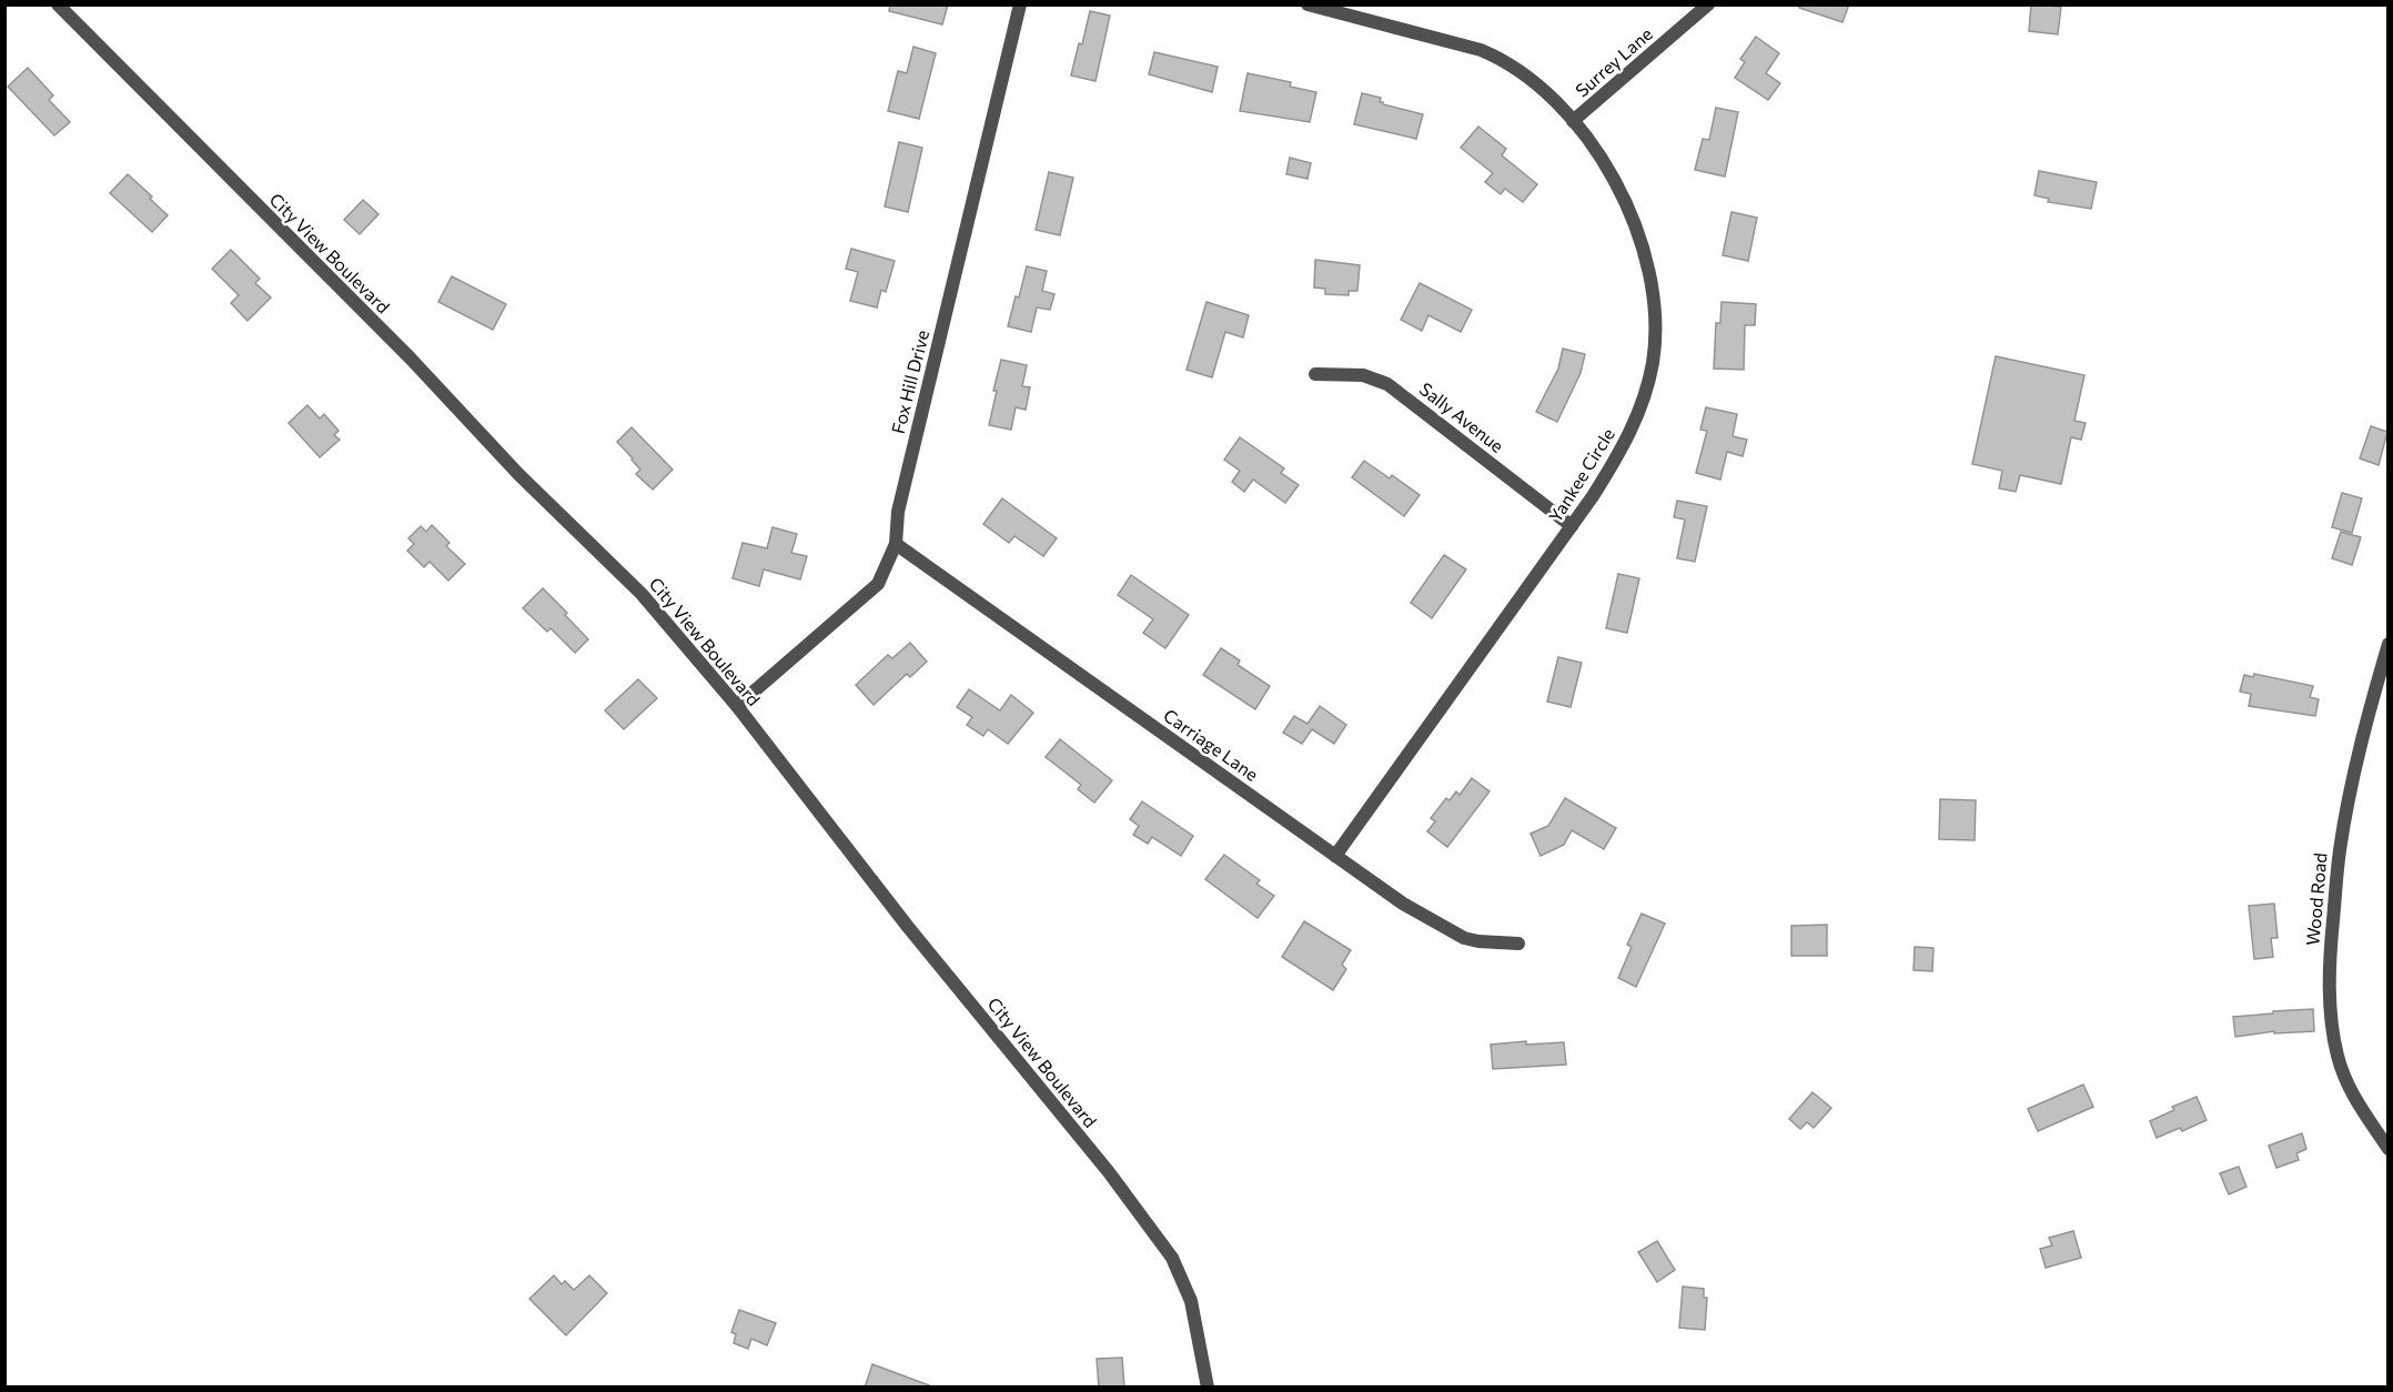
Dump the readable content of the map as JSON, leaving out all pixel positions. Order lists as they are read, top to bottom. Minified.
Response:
{"streets":{"street":["Surrey Lane","City View Boulevard","Fox Hill Drive","Sally Avenue","Yankee Circle","Carriage Lane","Wood Road"]},"crossings":[["Surrey Lane","Yankee Circle"],["City View Boulevard","Fox Hill Drive"],["Fox Hill Drive","Carriage Lane"],["Sally Avenue","Yankee Circle"],["Yankee Circle","Carriage Lane"]]}
